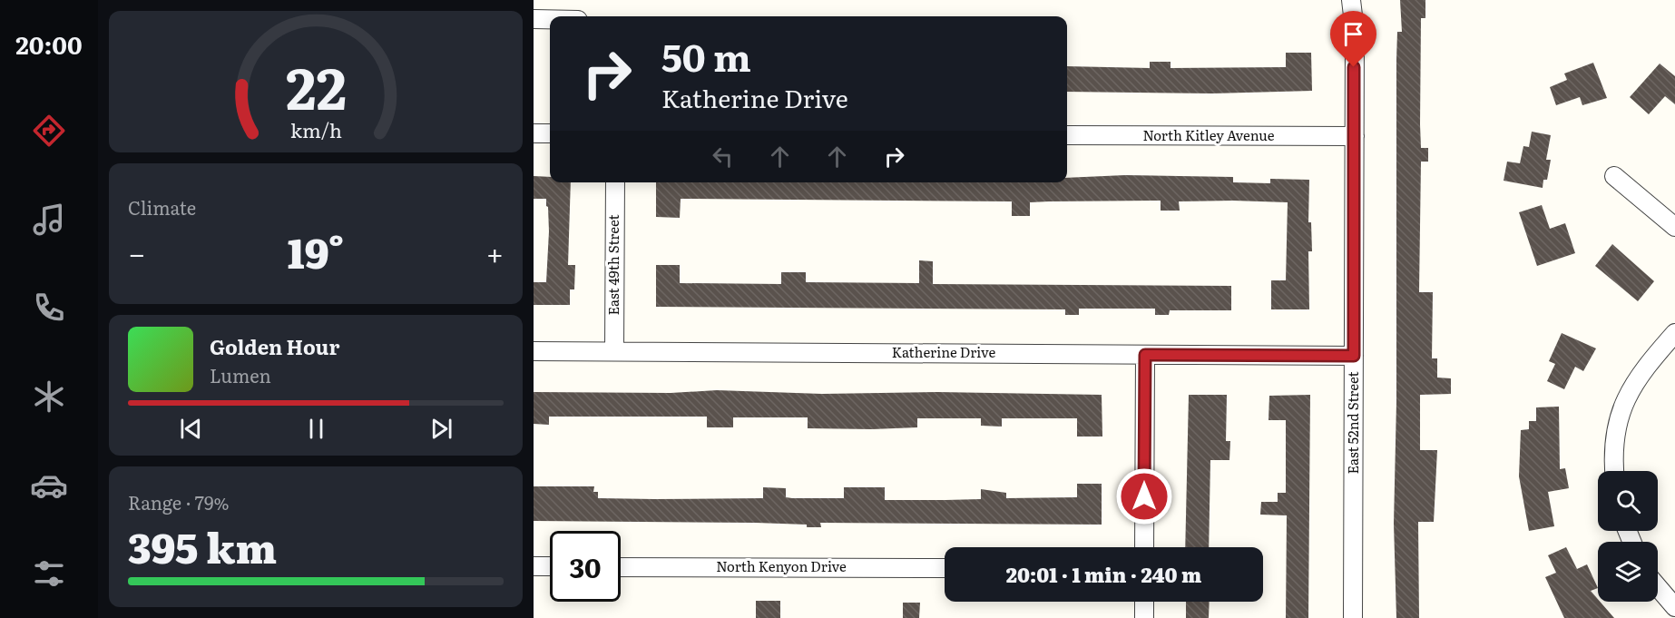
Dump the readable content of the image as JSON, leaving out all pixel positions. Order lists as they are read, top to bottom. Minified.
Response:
{"streets":{"street":["North Kitley Avenue","East 49th Street","Katherine Drive","East 52nd Street","North Kenyon Drive"]},"crossings":[["North Kitley Avenue","East 52nd Street"],["East 49th Street","Katherine Drive"],["Katherine Drive","East 52nd Street"]],"page":{"tabs":"20:00","turn":["50 m","Katherine Drive"],"tile":["Climate",["Range · 79%","395 km"]],"heat":["−","19°","+"],"song":["Golden Hour","Lumen"],"limit":"30","trip":"20:01 · 1 min · 240 m","gauge":["22","km/h"]}}
